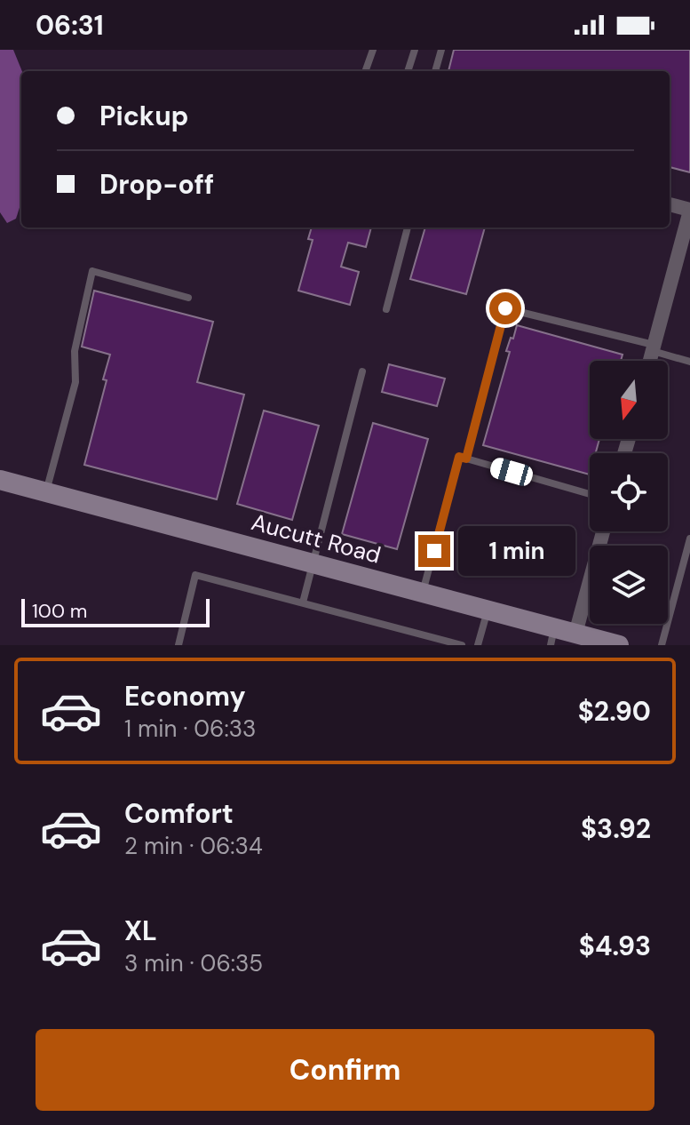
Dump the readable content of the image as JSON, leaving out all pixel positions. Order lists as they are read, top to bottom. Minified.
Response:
{"streets":{"street":["Aucutt Road"]},"scale_bar":"100 m","north":"bottom","page":{"status":"06:31","banner":["Pickup","Drop-off"],"bubble":"1 min","scale":"100 m","list":[{"name":"Economy","note":"1 min · 06:33","value":"$2.90"},{"name":"Comfort","note":"2 min · 06:34","value":"$3.92"},{"name":"XL","note":"3 min · 06:35","value":"$4.93"}],"buttons":"Confirm"}}
